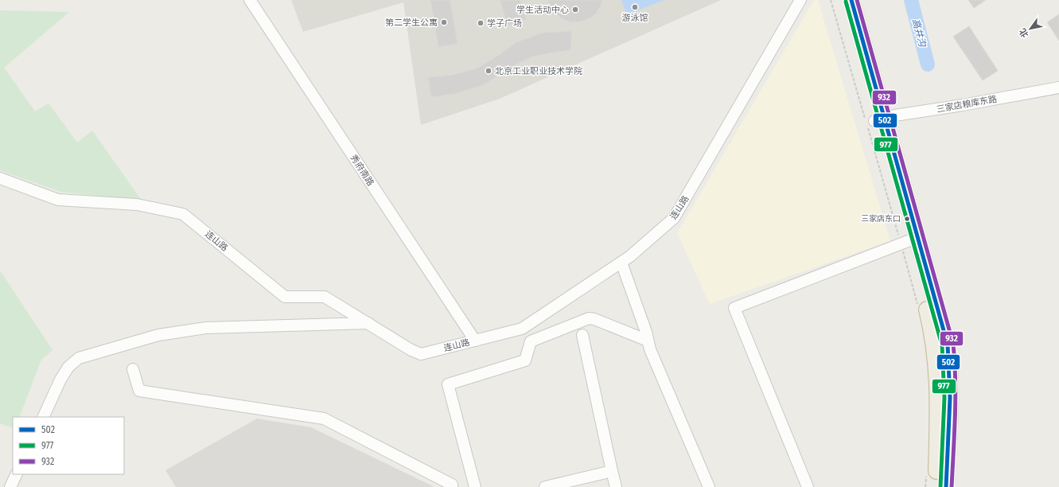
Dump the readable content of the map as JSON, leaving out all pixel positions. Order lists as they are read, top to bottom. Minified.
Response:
{"streets":{"street":["三家店粮库东路","秀府南路","连山路"]},"crossings":[["秀府南路","连山路"]],"water":["高井沟"],"places":["游泳馆","学生活动中心","第二学生公寓","学子广场","北京工业职业技术学院","三家店东口"],"lines":["transit line 502","transit line 932","transit line 977"],"legend":["502","977","932"],"north":"bottom left"}
